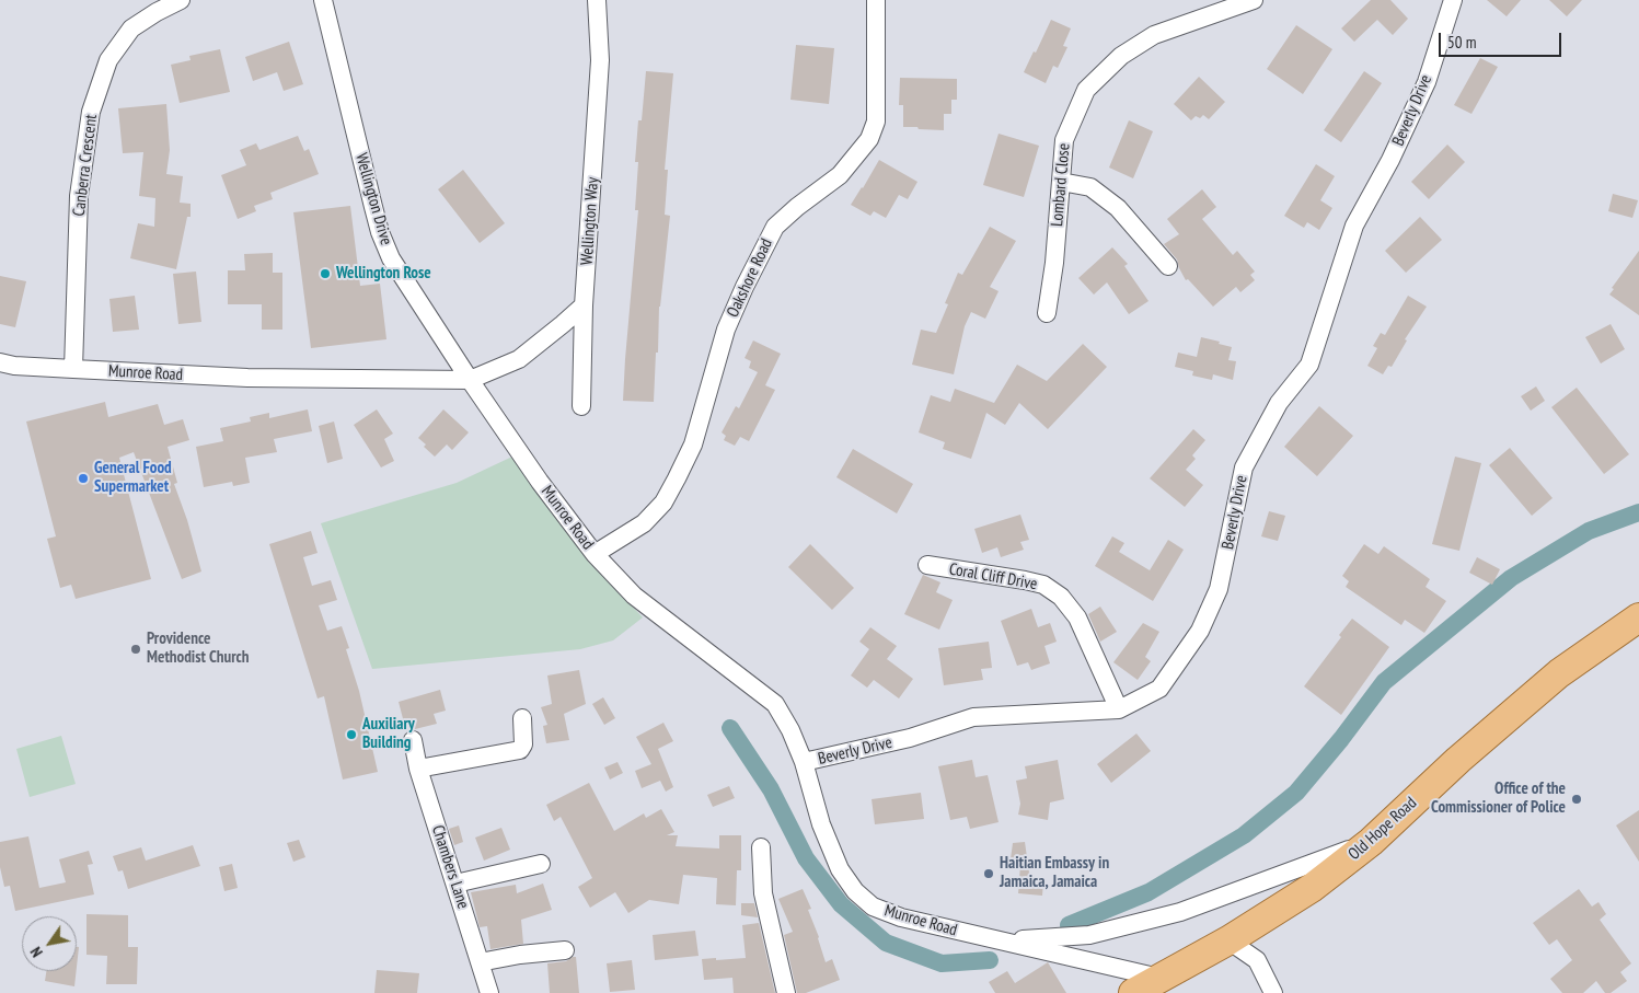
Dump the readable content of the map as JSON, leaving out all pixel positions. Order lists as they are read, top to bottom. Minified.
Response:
{"streets":{"main road":["Old Hope Road"],"street":["Beverly Drive","Canberra Crescent","Lombard Close","Wellington Drive","Wellington Way","Oakshore Road","Munroe Road","Coral Cliff Drive","Chambers Lane"]},"crossings":[["Beverly Drive","Munroe Road"],["Beverly Drive","Coral Cliff Drive"],["Canberra Crescent","Munroe Road"],["Wellington Drive","Munroe Road"],["Oakshore Road","Munroe Road"],["Munroe Road","Old Hope Road"]],"places":["Wellington Rose","General Food Supermarket","Providence Methodist Church","Auxiliary Building","Office of the Commissioner of Police","Haitian Embassy in Jamaica, Jamaica"],"scale_bar":"50 m","north":"bottom left"}
